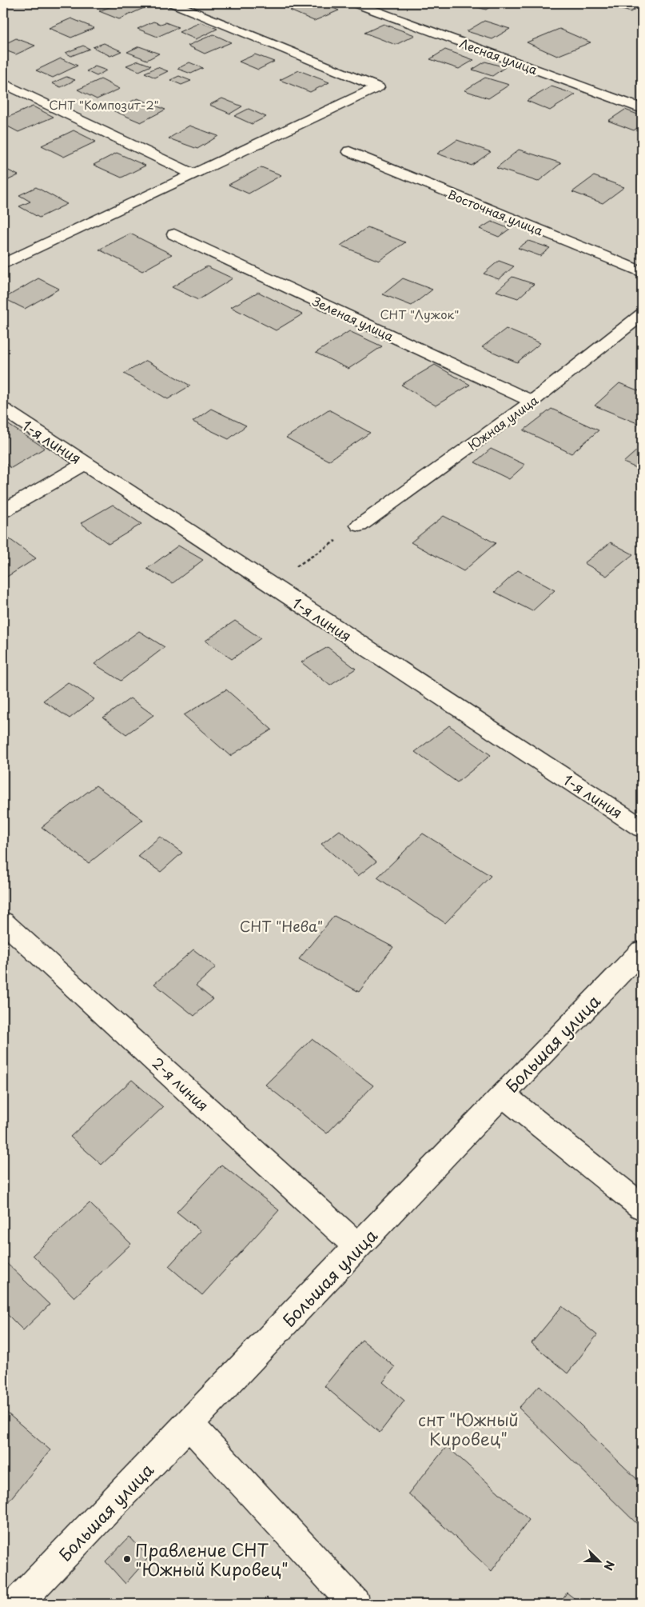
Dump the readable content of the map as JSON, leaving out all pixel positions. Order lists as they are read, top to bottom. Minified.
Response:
{"streets":{"street":["Лесная улица","Восточная улица","Зеленая улица","Южная улица","1-я линия","Большая улица","2-я линия"]},"crossings":[["Зеленая улица","Южная улица"],["Большая улица","2-я линия"]],"parks":["СНТ \"Композит-2\"","СНТ \"Лужок\"","СНТ \"Нева\"","снт \"Южный Кировец\""],"places":["Правление СНТ \"Южный Кировец\""],"north":"bottom right"}
